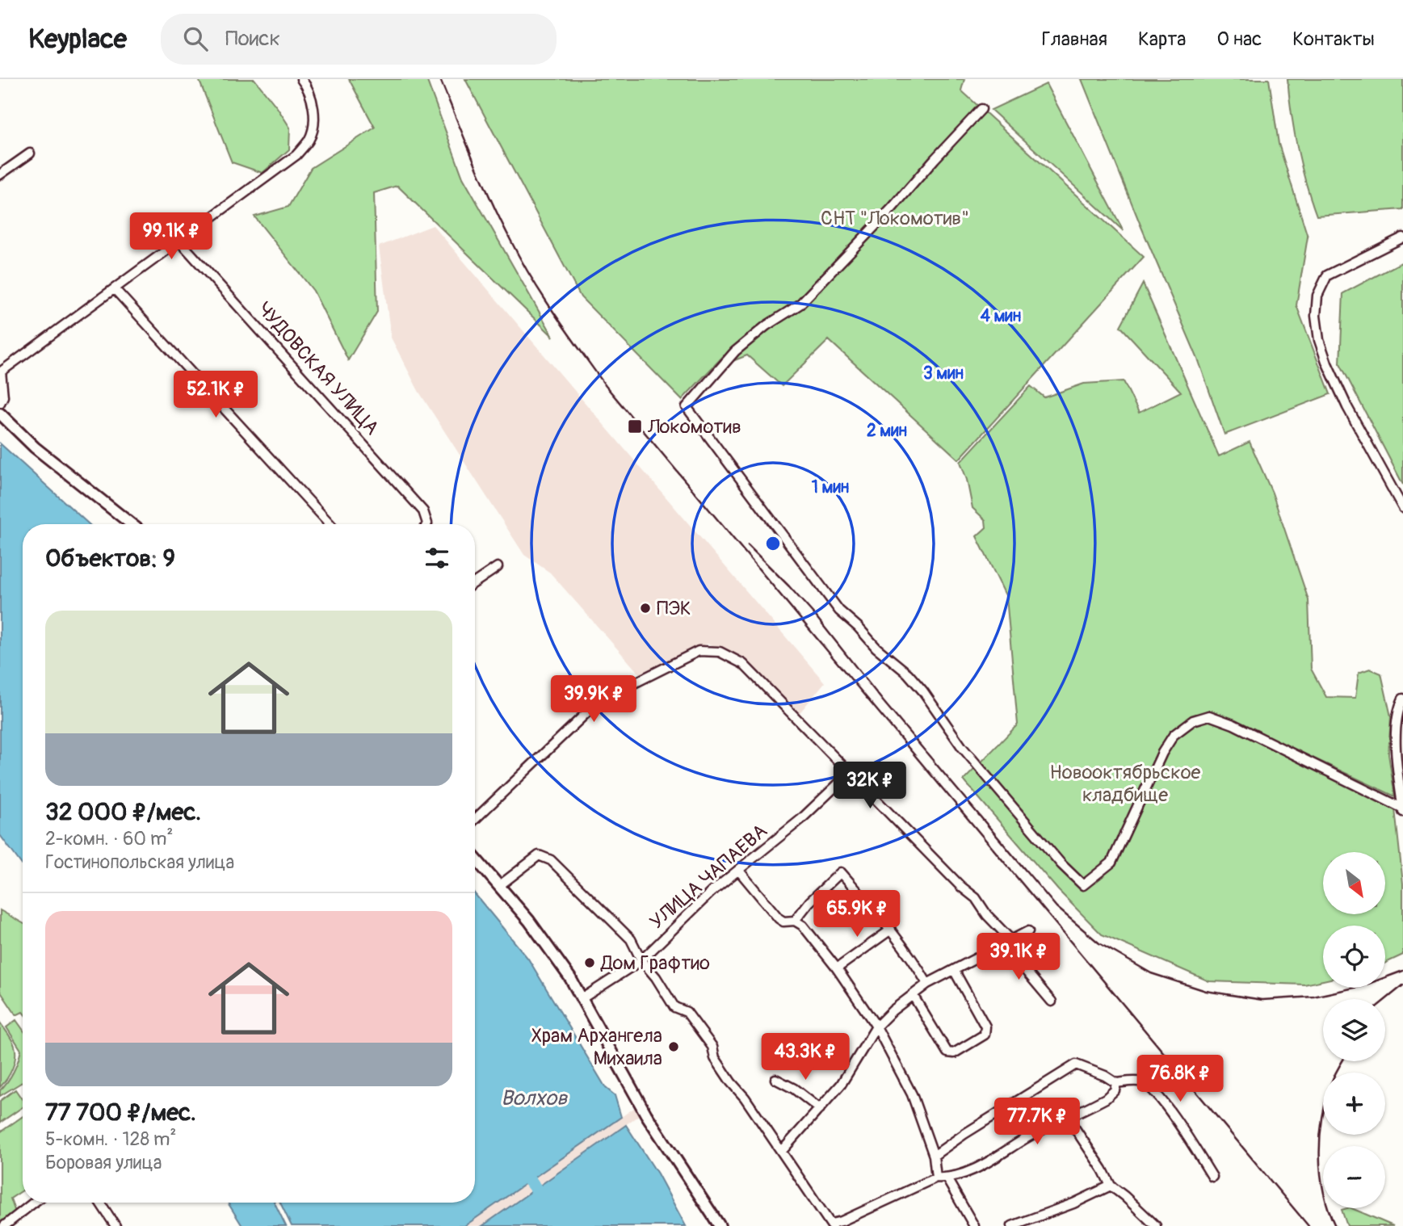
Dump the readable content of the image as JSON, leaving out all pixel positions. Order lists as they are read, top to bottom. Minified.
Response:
{"streets":{"street":["ЧУДОВСКАЯ УЛИЦА","УЛИЦА ЧАПАЕВА"]},"water":["Волхов"],"parks":["СНТ \"Локомотив\"","Новооктябрьское кладбище"],"places":{"transit":["Локомотив"],"other":["ПЭК","Дом Графтио","Храм Архангела Михаила"]},"north":"bottom right","page":{"header":"Keyplace","search":"Поиск","nav":["Главная","Карта","О нас","Контакты"],"price":["99.1K ₽","52.1K ₽","39.9K ₽","32K ₽","65.9K ₽","39.1K ₽","43.3K ₽","76.8K ₽","77.7K ₽"],"heading":"Объектов: 9","list":[{"name":"32 000 ₽/мес.","note":"2-комн. · 60 m² · Гостинопольская улица"},{"name":"77 700 ₽/мес.","note":"5-комн. · 128 m² · Боровая улица"}],"map_buttons":["+","−"]},"rings":["4 мин","3 мин","2 мин","1 мин"]}
